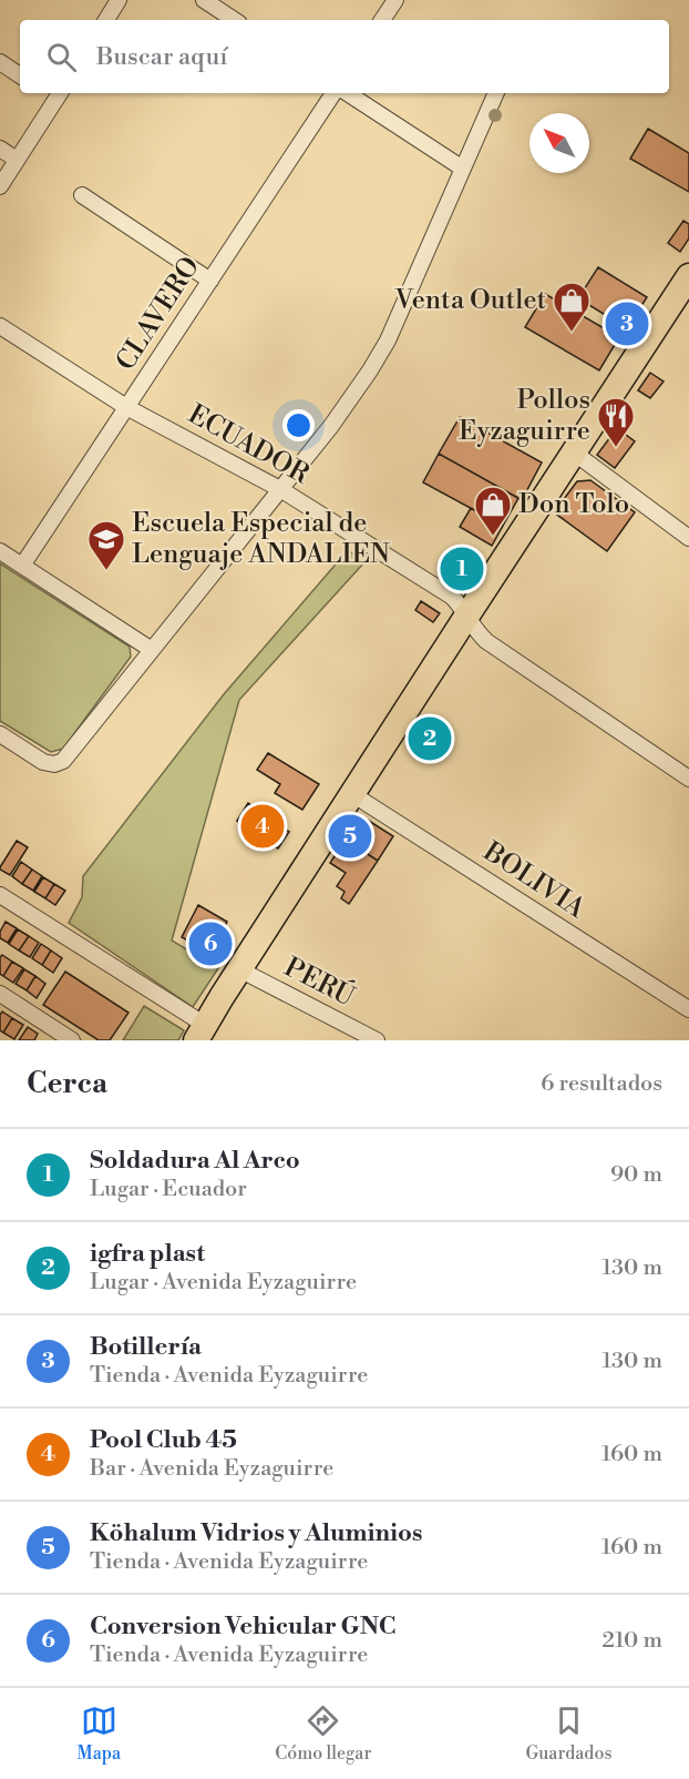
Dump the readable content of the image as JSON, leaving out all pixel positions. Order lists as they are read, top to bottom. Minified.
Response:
{"streets":{"street":["CLAVERO","ECUADOR","BOLIVIA","PERÚ"]},"crossings":[["CLAVERO","ECUADOR"]],"places":{"shop":["Venta Outlet","Don Tolo"],"restaurant":["Pollos Eyzaguirre"],"school or university":["Escuela Especial de Lenguaje ANDALIEN"]},"north":"top left","page":{"search":"Buscar aquí","pins":["3","1","2","4","5","6"],"heading":["Cerca","6 resultados"],"list":[{"mark":"1","name":"Soldadura Al Arco","note":"Lugar · Ecuador","value":"90 m"},{"mark":"2","name":"igfra plast","note":"Lugar · Avenida Eyzaguirre","value":"130 m"},{"mark":"3","name":"Botillería","note":"Tienda · Avenida Eyzaguirre","value":"130 m"},{"mark":"4","name":"Pool Club 45","note":"Bar · Avenida Eyzaguirre","value":"160 m"},{"mark":"5","name":"Köhalum Vidrios y Aluminios","note":"Tienda · Avenida Eyzaguirre","value":"160 m"},{"mark":"6","name":"Conversion Vehicular GNC","note":"Tienda · Avenida Eyzaguirre","value":"210 m"}],"nav":["Mapa","Cómo llegar","Guardados"]}}
